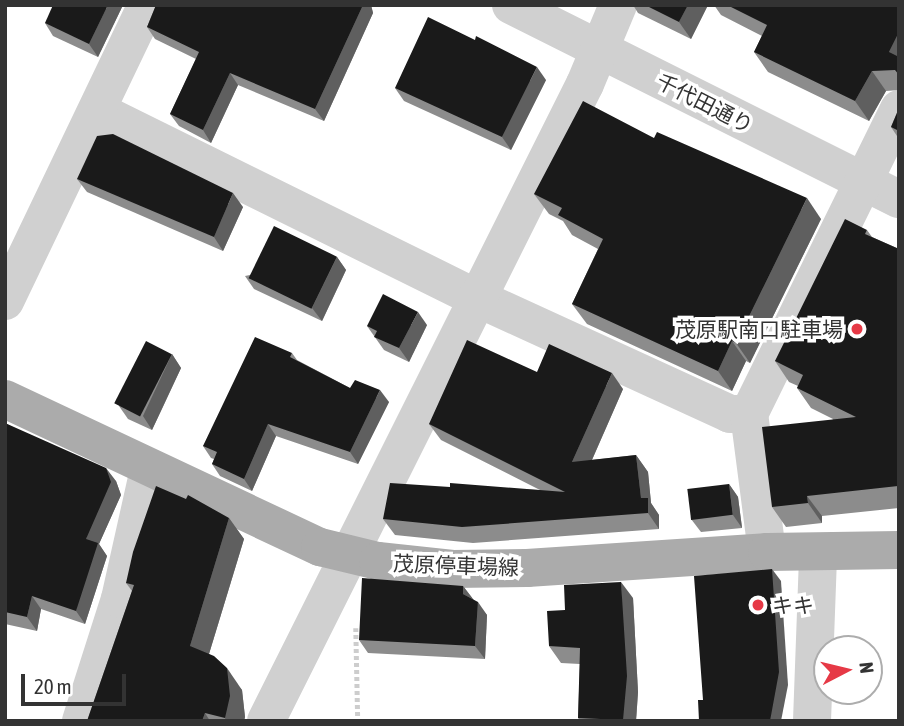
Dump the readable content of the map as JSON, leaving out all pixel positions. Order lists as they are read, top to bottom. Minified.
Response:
{"streets":{"main road":["茂原停車場線"],"street":["千代田通り"]},"places":["茂原駅南口駐車場","キキ"],"scale_bar":"20 m","north":"right"}
